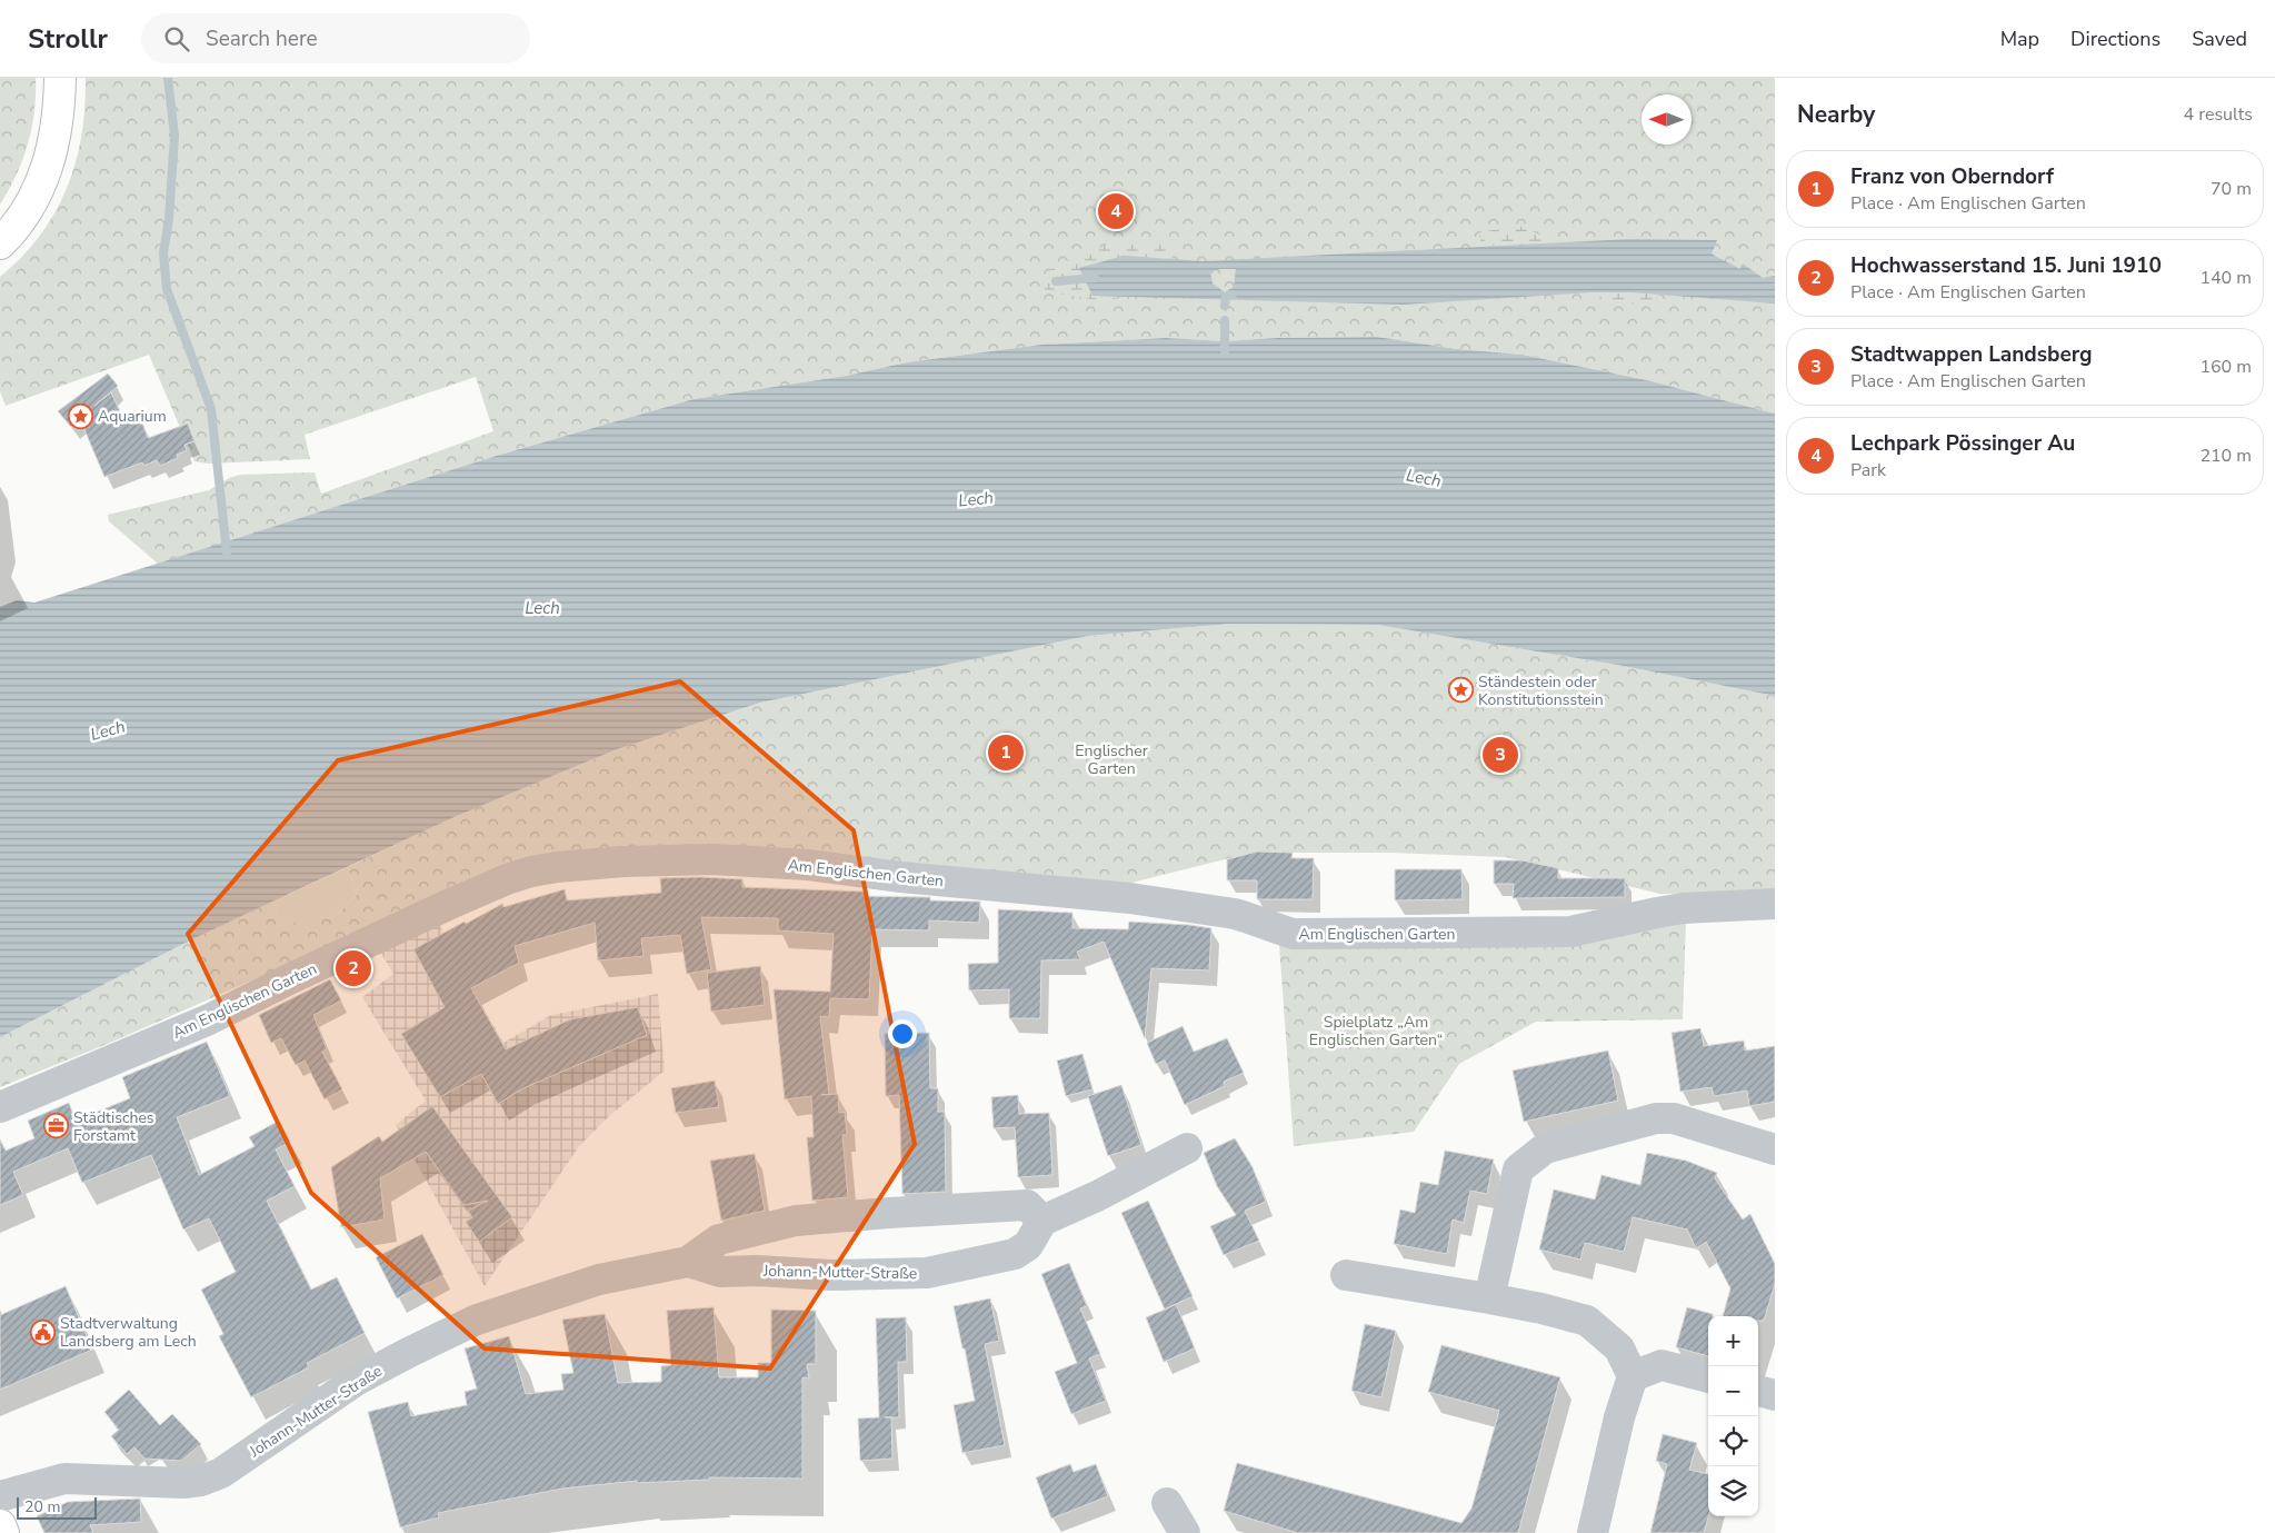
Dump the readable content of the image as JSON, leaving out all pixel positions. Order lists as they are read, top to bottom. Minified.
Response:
{"streets":{"street":["Am Englischen Garten","Johann-Mutter-Straße"]},"water":["Lech"],"parks":["Englischer Garten","Spielplatz „Am Englischen Garten“"],"places":{"place":["Aquarium","Ständestein oder Konstitutionsstein"],"office":["Städtisches Forstamt"],"public building":["Stadtverwaltung Landsberg am Lech"]},"scale_bar":"20 m","north":"left","page":{"header":"Strollr","search":"Search here","nav":["Map","Directions","Saved"],"heading":["Nearby","4 results"],"list":[{"mark":"1","name":"Franz von Oberndorf","note":"Place · Am Englischen Garten","value":"70 m"},{"mark":"2","name":"Hochwasserstand 15. Juni 1910","note":"Place · Am Englischen Garten","value":"140 m"},{"mark":"3","name":"Stadtwappen Landsberg","note":"Place · Am Englischen Garten","value":"160 m"},{"mark":"4","name":"Lechpark Pössinger Au","note":"Park","value":"210 m"}],"pins":["4","1","3","2"],"map_buttons":["+","−"],"scale":"20 m"}}
